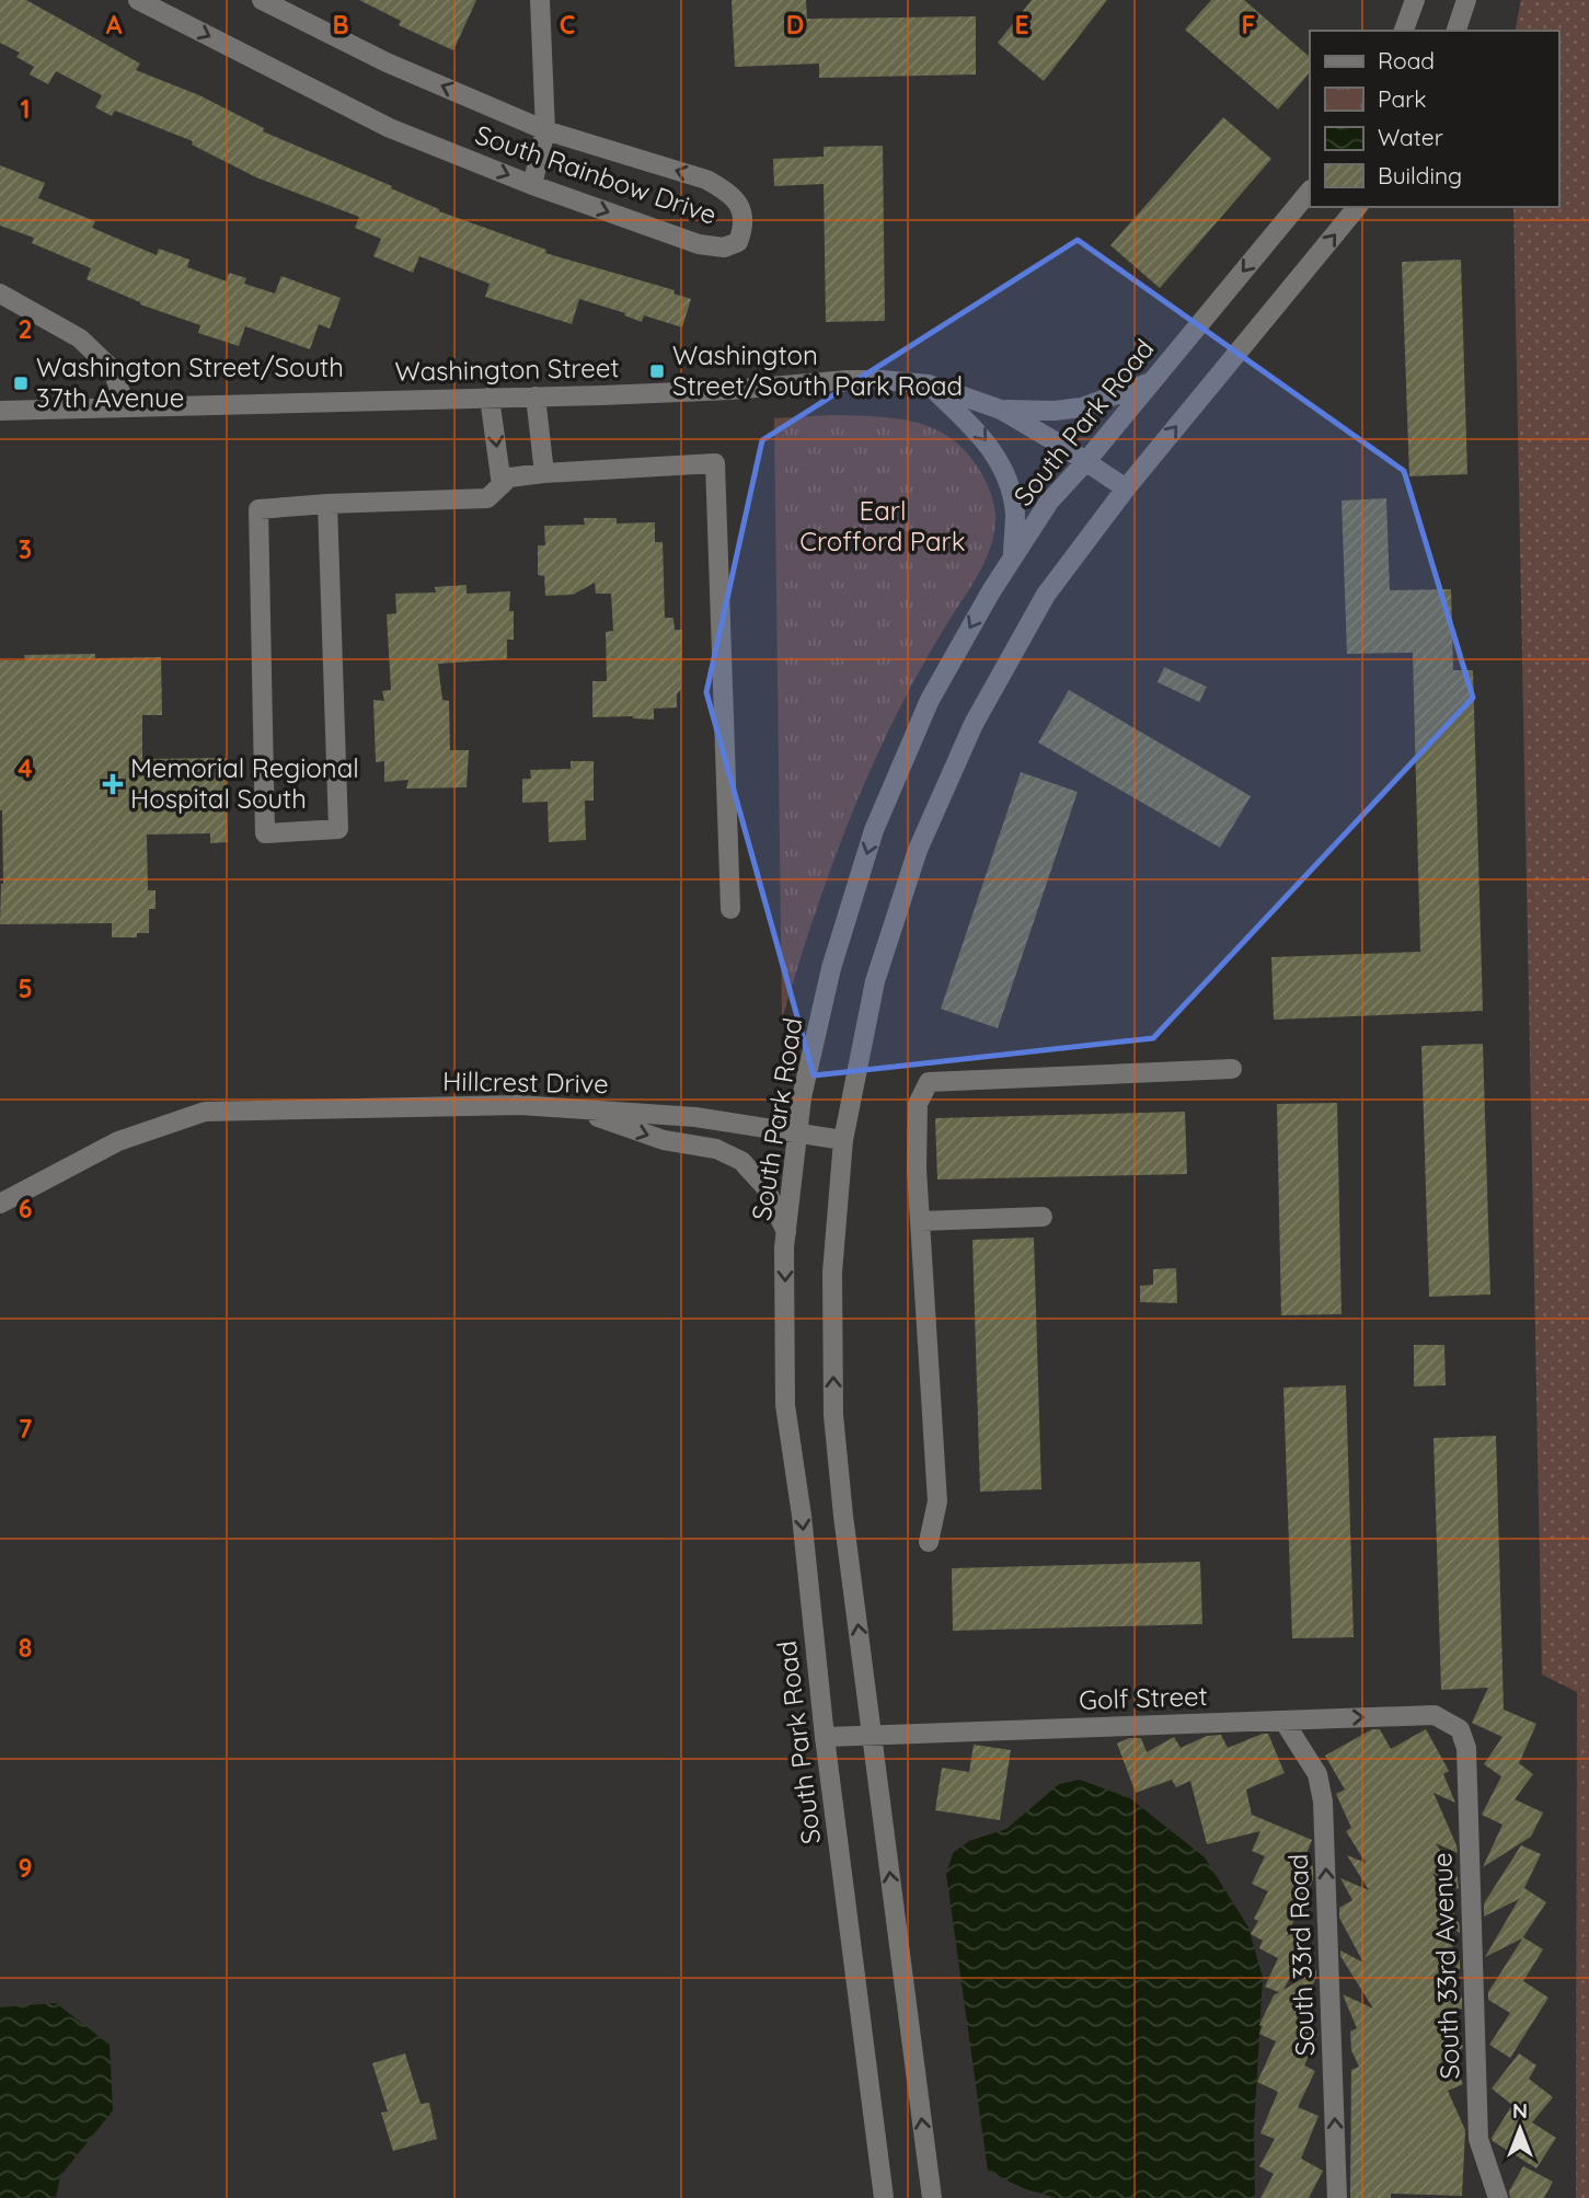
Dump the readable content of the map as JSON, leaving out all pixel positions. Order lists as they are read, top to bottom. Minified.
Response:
{"streets":{"street":["South Rainbow Drive","Washington Street","South Park Road","Hillcrest Drive","Golf Street","South 33rd Road","South 33rd Avenue"]},"crossings":[["Washington Street","South Park Road"],["South Park Road","Hillcrest Drive"],["South Park Road","Golf Street"],["Golf Street","South 33rd Road"],["Golf Street","South 33rd Avenue"]],"one_way":["South 33rd Road"],"parks":["Earl Crofford Park"],"places":{"transit":["Washington Street/South Park Road","Washington Street/South 37th Avenue"],"health":["Memorial Regional Hospital South"]},"legend":["Road","Park","Water","Building"],"north":"top","grid":{"columns":["A","B","C","D","E","F"],"rows":["1","2","3","4","5","6","7","8","9"]}}
